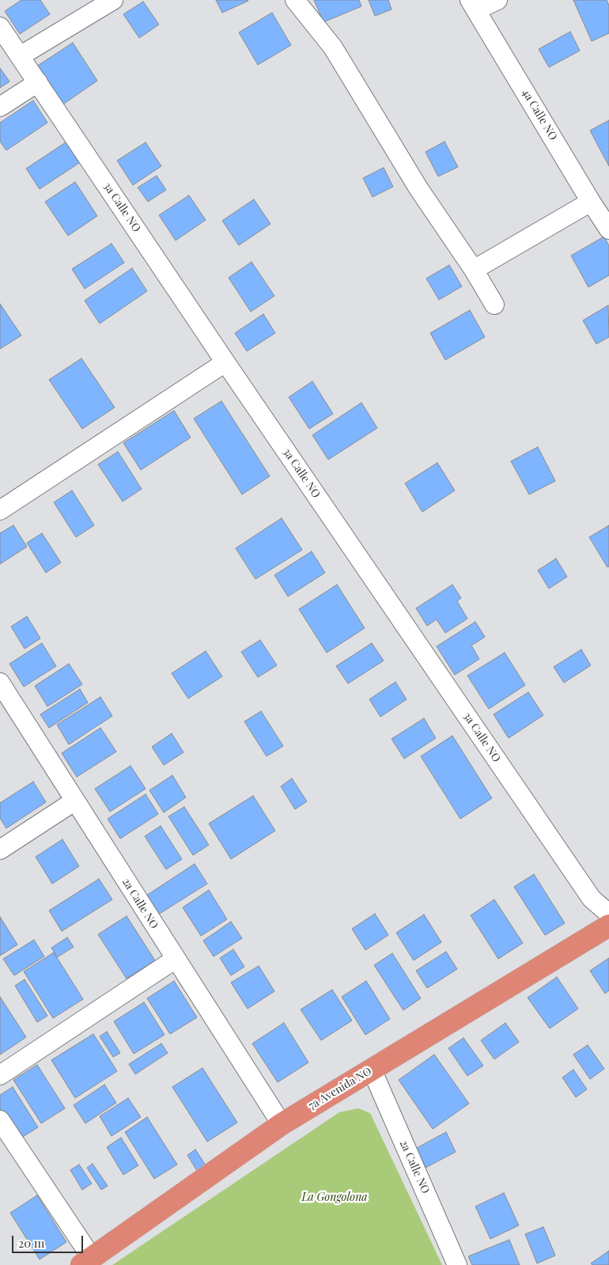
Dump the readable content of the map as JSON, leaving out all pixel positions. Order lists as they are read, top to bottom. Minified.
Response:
{"streets":{"highway":["7a Avenida NO"],"street":["4a Calle NO","3a Calle NO","2a Calle NO"]},"crossings":[["2a Calle NO","7a Avenida NO"]],"parks":["La Gongolona"],"scale_bar":"20 m"}
